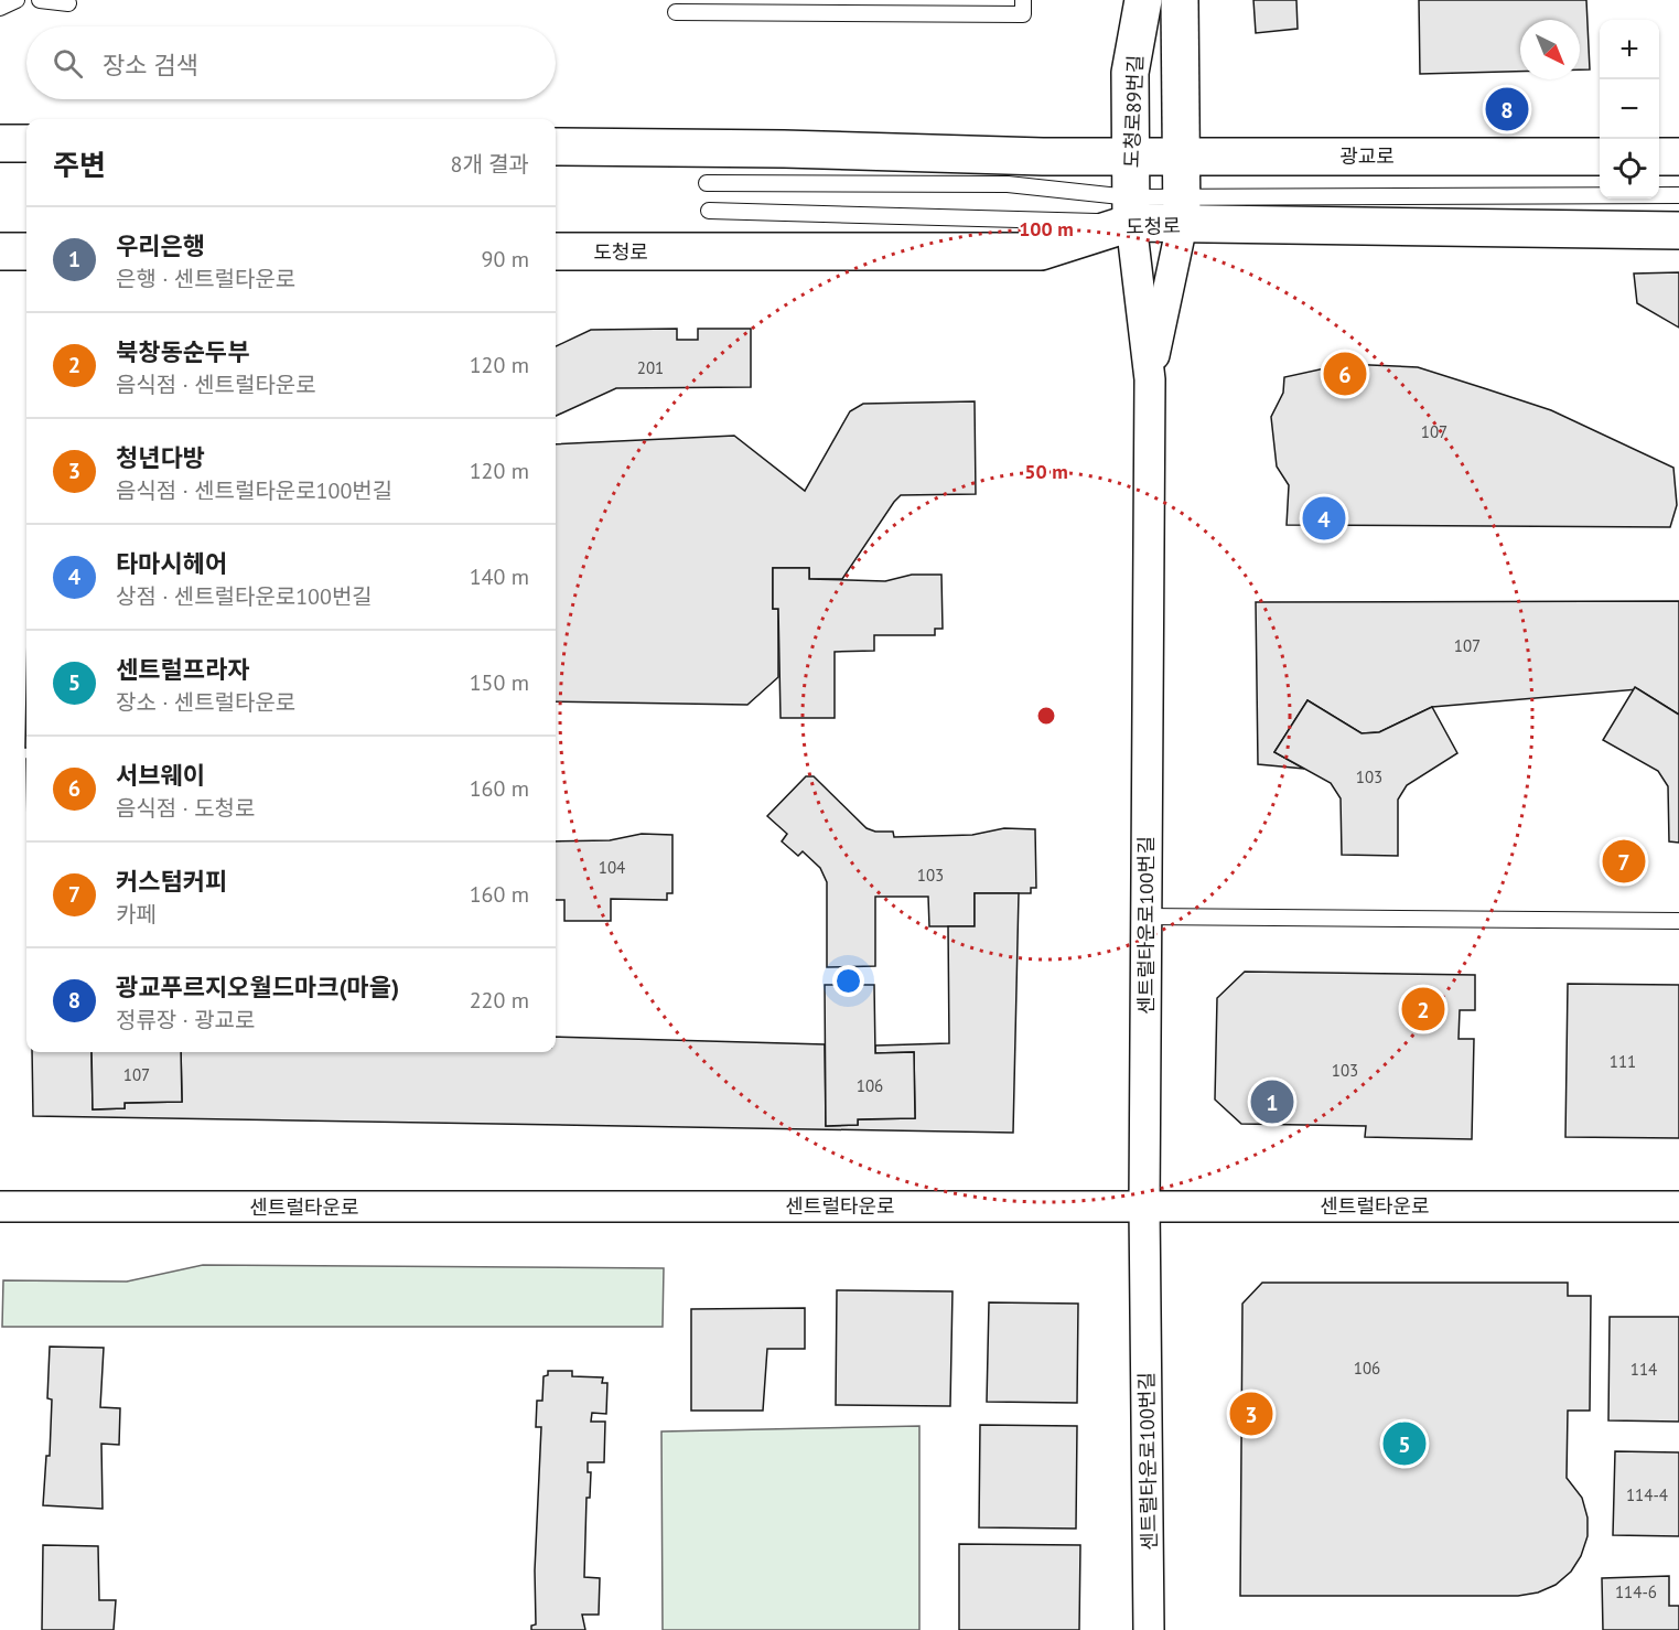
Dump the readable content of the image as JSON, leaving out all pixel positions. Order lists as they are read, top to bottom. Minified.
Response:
{"streets":{"main road":["도청로89번길","광교로","도청로"],"street":["센트럴타운로100번길","센트럴타운로"]},"crossings":[["도청로89번길","광교로"],["도청로89번길","도청로"],["도청로89번길","센트럴타운로100번길"],["도청로","센트럴타운로100번길"],["센트럴타운로100번길","센트럴타운로"]],"house_numbers":["201","107","107","103","104","103","111","103","107","106","106","114","114-4","114-6"],"north":"bottom right","page":{"map_buttons":["+","−"],"search":"장소 검색","pins":["8","6","4","7","2","1","3","5"],"heading":["주변","8개 결과"],"list":[{"mark":"1","name":"우리은행","note":"은행 · 센트럴타운로","value":"90 m"},{"mark":"2","name":"북창동순두부","note":"음식점 · 센트럴타운로","value":"120 m"},{"mark":"3","name":"청년다방","note":"음식점 · 센트럴타운로100번길","value":"120 m"},{"mark":"4","name":"타마시헤어","note":"상점 · 센트럴타운로100번길","value":"140 m"},{"mark":"5","name":"센트럴프라자","note":"장소 · 센트럴타운로","value":"150 m"},{"mark":"6","name":"서브웨이","note":"음식점 · 도청로","value":"160 m"},{"mark":"7","name":"커스텀커피","note":"카페","value":"160 m"},{"mark":"8","name":"광교푸르지오월드마크(마을)","note":"정류장 · 광교로","value":"220 m"}]},"rings":["100 m","50 m"]}
